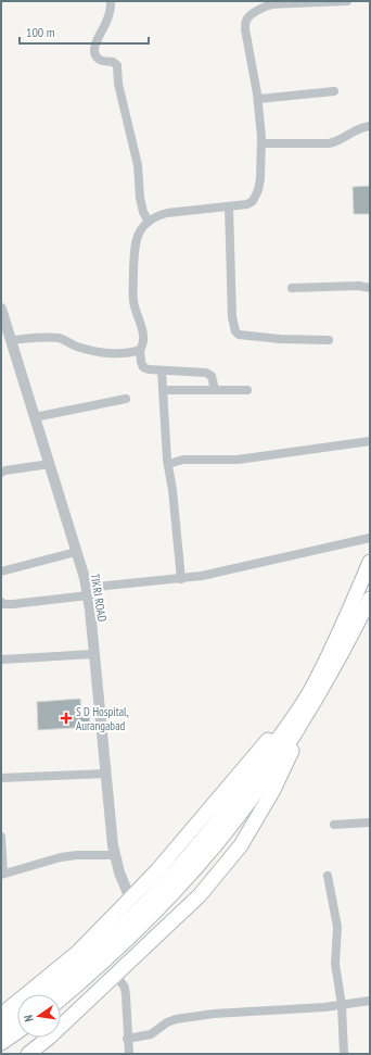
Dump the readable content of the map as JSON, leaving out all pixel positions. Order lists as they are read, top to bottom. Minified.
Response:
{"streets":{"street":["TIKRI ROAD"]},"places":{"health":["S D Hospital, Aurangabad"]},"scale_bar":"100 m","north":"left"}
